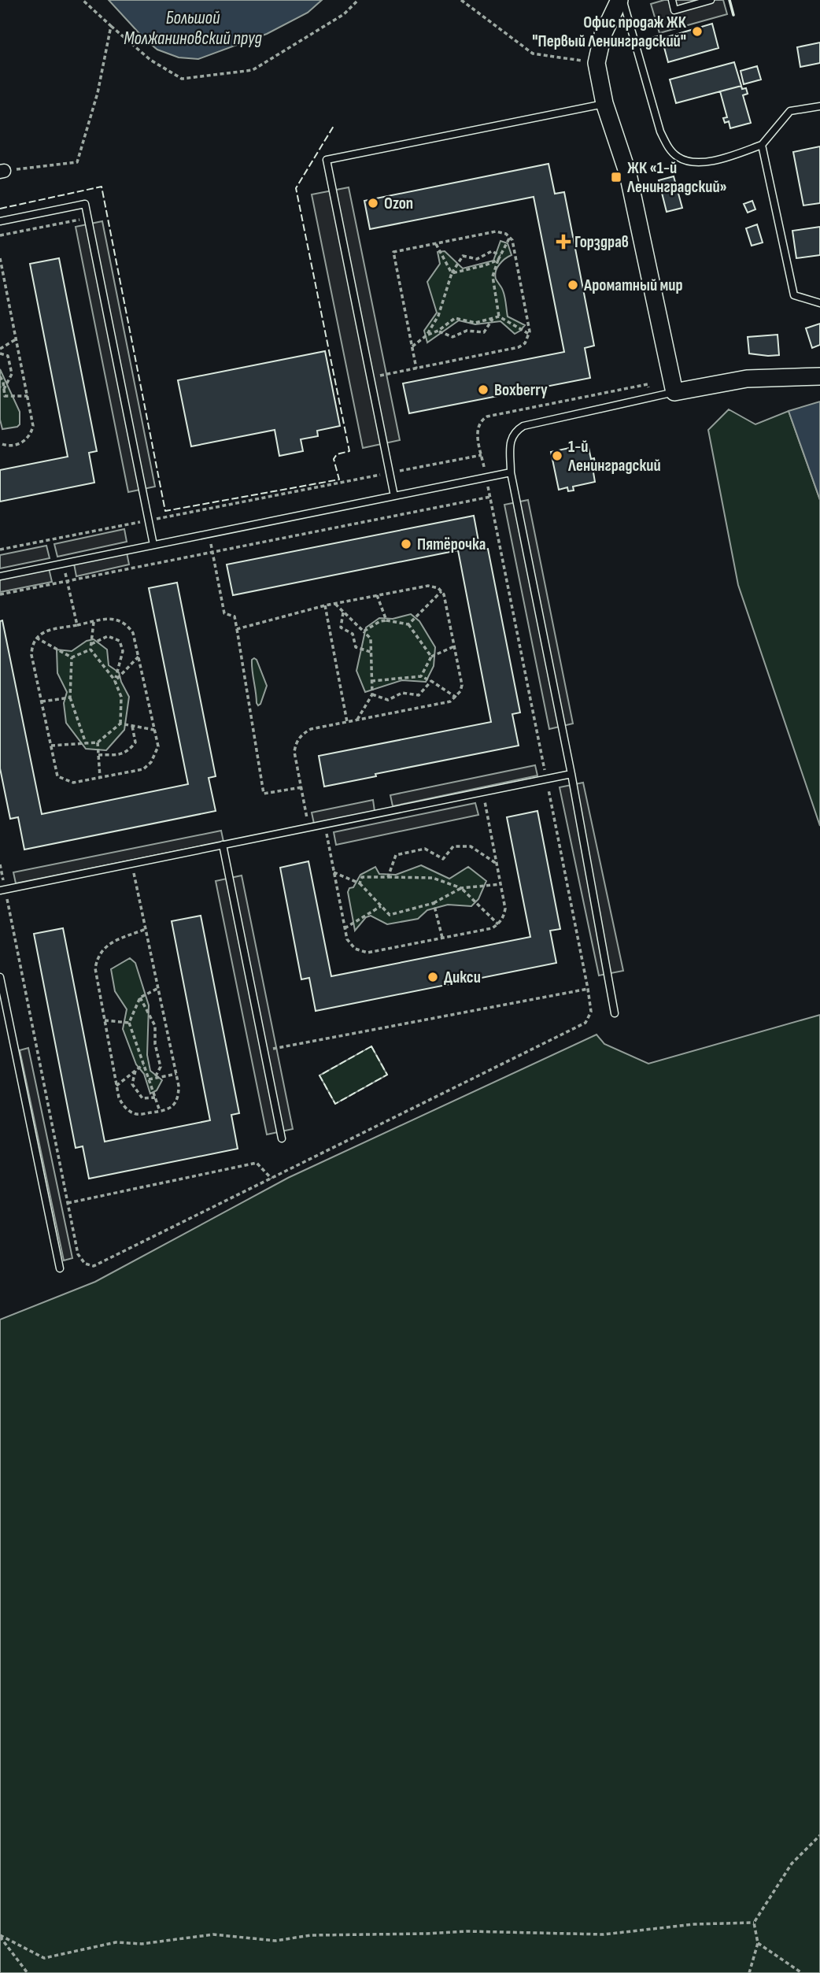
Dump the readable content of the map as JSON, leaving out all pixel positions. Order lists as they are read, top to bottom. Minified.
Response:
{"water":["Большой Молжаниновский пруд"],"places":{"other":["Офис продаж ЖК \"Первый Ленинградский\"","Ozon","Ароматный мир","Boxberry","1-й Ленинградский","Пятёрочка","Дикси"],"transit":["ЖК «1-й Ленинградский»"],"health":["Горздрав"]}}
